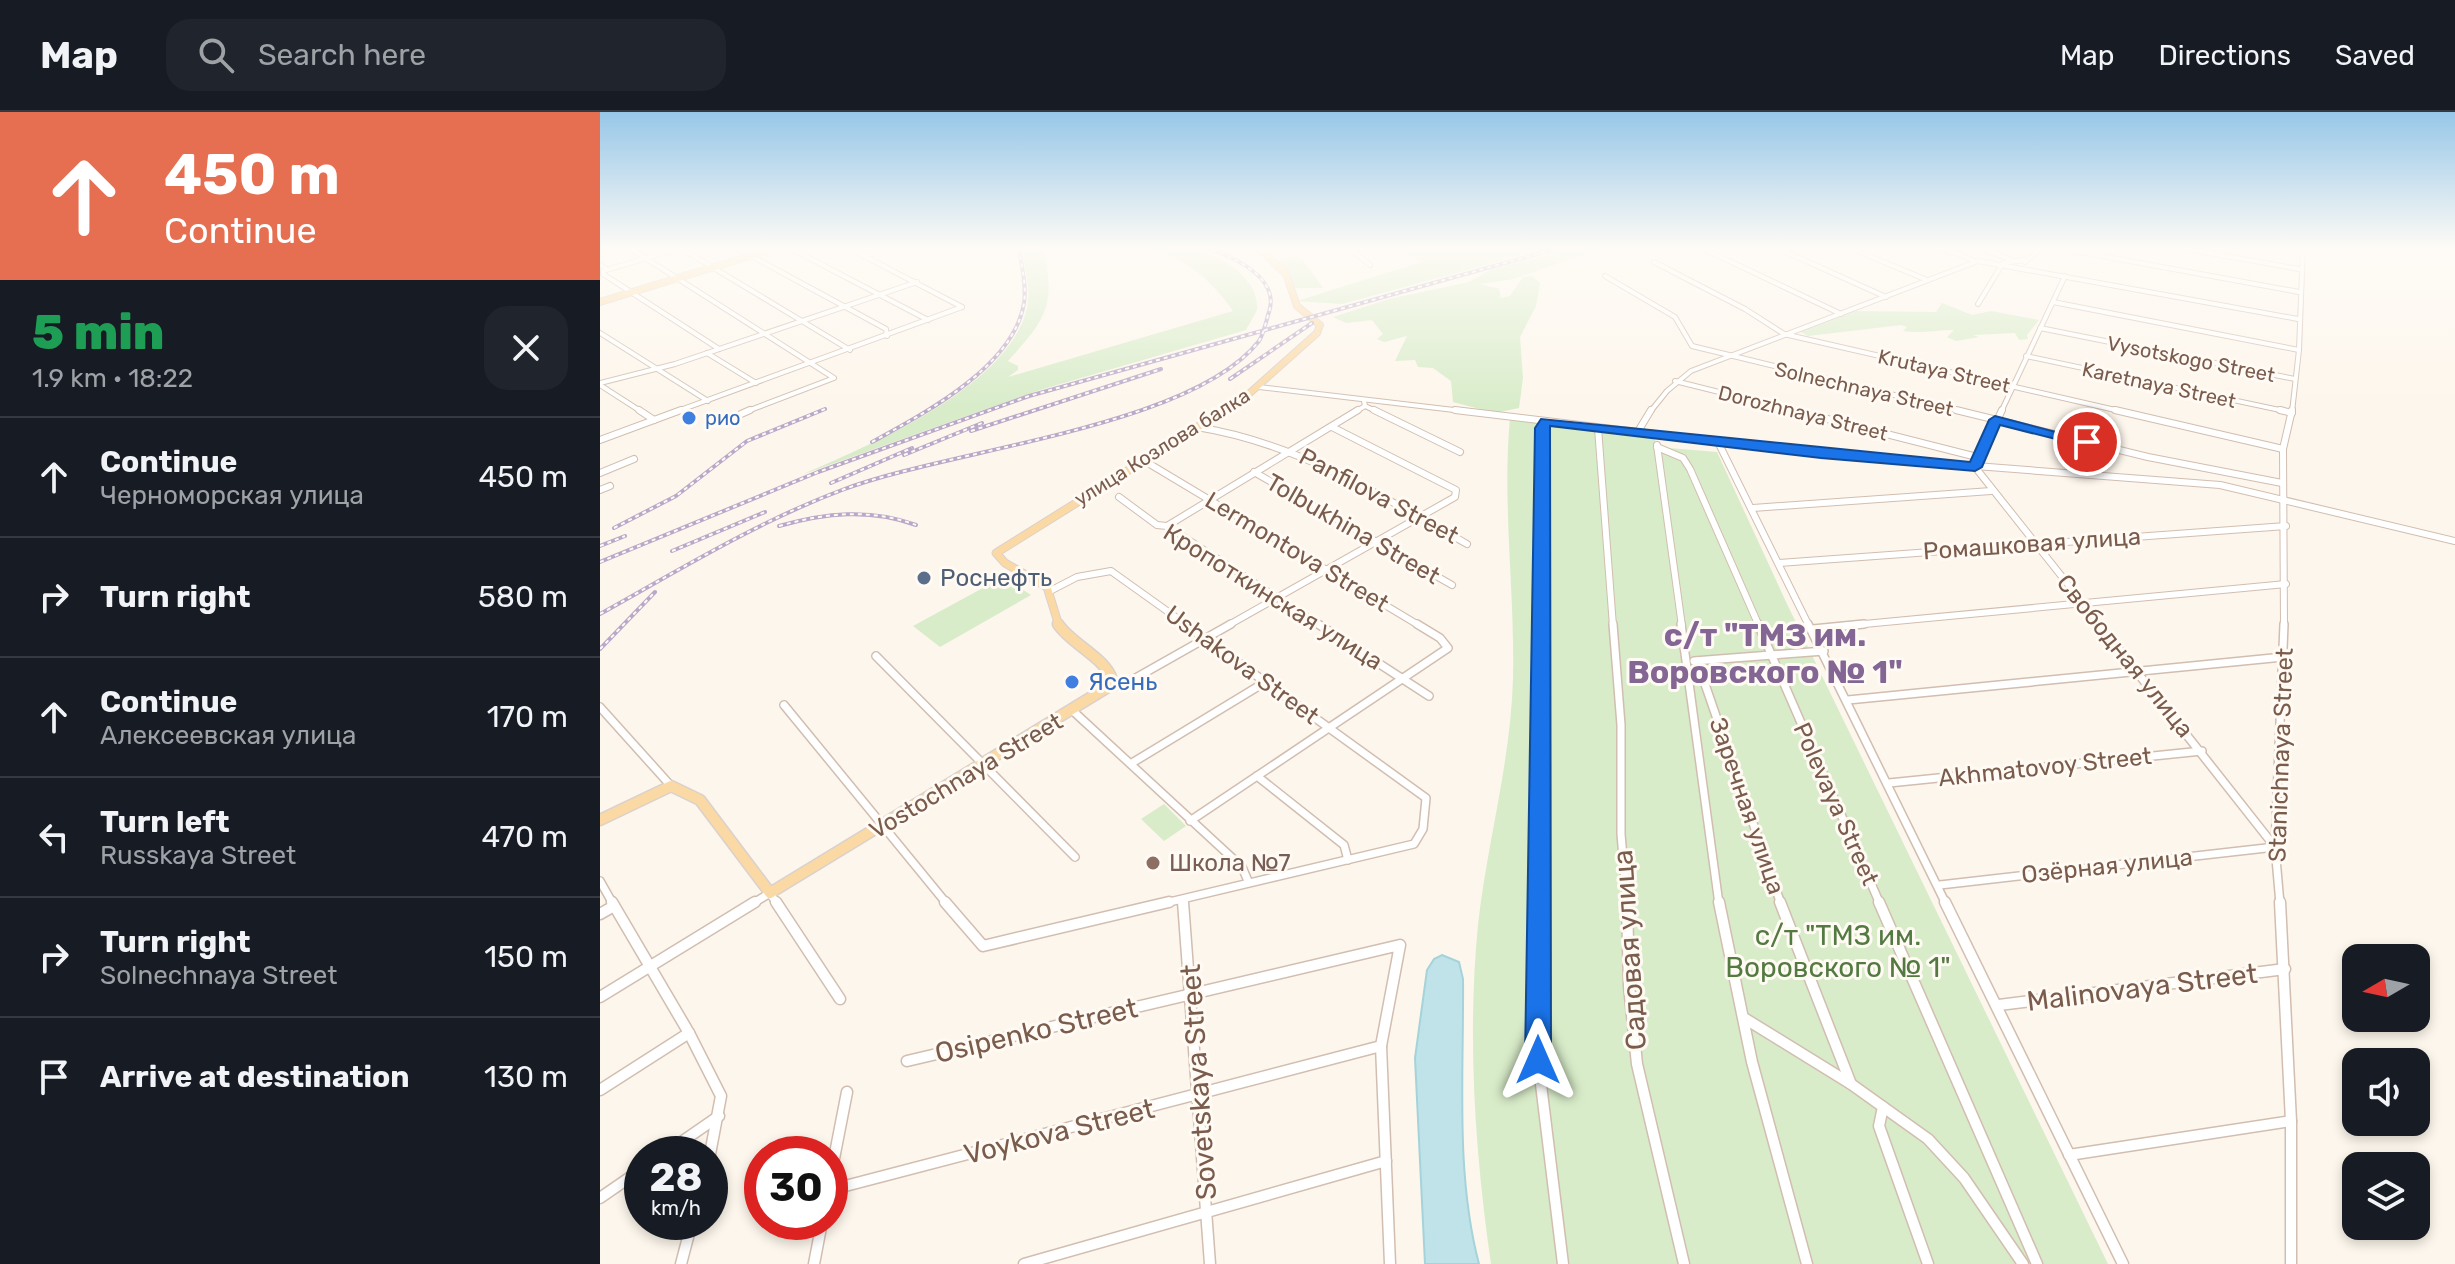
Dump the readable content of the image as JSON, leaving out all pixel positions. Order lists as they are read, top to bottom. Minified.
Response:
{"streets":{"main road":["улица Козлова балка","Vostochnaya Street"],"street":["Vysotskogo Street","Krutaya Street","Karetnaya Street","Solnechnaya Street","Dorozhnaya Street","Panfilova Street","Tolbukhina Street","Ромашковая улица","Lermontova Street","Кропоткинская улица","Свободная улица","Ushakova Street","Stanichnaya Street","Akhmatovoy Street","Polevaya Street","Заречная улица","Озёрная улица","Садовая улица","Malinovaya Street","Osipenko Street","Sovetskaya Street","Voykova Street"]},"crossings":[["Vysotskogo Street","Stanichnaya Street"],["Krutaya Street","Stanichnaya Street"],["Karetnaya Street","Stanichnaya Street"],["Solnechnaya Street","Stanichnaya Street"],["улица Козлова балка","Panfilova Street"],["улица Козлова балка","Lermontova Street"],["улица Козлова балка","Ushakova Street"],["Panfilova Street","Vostochnaya Street"],["Tolbukhina Street","Vostochnaya Street"],["Ромашковая улица","Свободная улица"],["Ромашковая улица","Stanichnaya Street"],["Lermontova Street","Кропоткинская улица"],["Lermontova Street","Vostochnaya Street"],["Кропоткинская улица","Vostochnaya Street"],["Свободная улица","Stanichnaya Street"],["Свободная улица","Akhmatovoy Street"],["Свободная улица","Озёрная улица"],["Ushakova Street","Vostochnaya Street"],["Stanichnaya Street","Озёрная улица"],["Stanichnaya Street","Malinovaya Street"],["Osipenko Street","Sovetskaya Street"],["Osipenko Street","Voykova Street"],["Sovetskaya Street","Voykova Street"]],"districts":["с/т \"ТМЗ им. Воровского № 1\""],"parks":["с/т \"ТМЗ им. Воровского № 1\""],"places":["рио","Роснефть","Ясень","Школа №7"],"north":"left","page":{"header":"Map","search":"Search here","nav":["Map","Directions","Saved"],"turn":["450 m","Continue"],"heading":["5 min","1.9 km · 18:22"],"list":[{"name":"Continue","note":"Черноморская улица","value":"450 m"},{"name":"Turn right","value":"580 m"},{"name":"Continue","note":"Алексеевская улица","value":"170 m"},{"name":"Turn left","note":"Russkaya Street","value":"470 m"},{"name":"Turn right","note":"Solnechnaya Street","value":"150 m"},{"name":"Arrive at destination","value":"130 m"}],"speed":"28 km/h","limit":"30"}}
